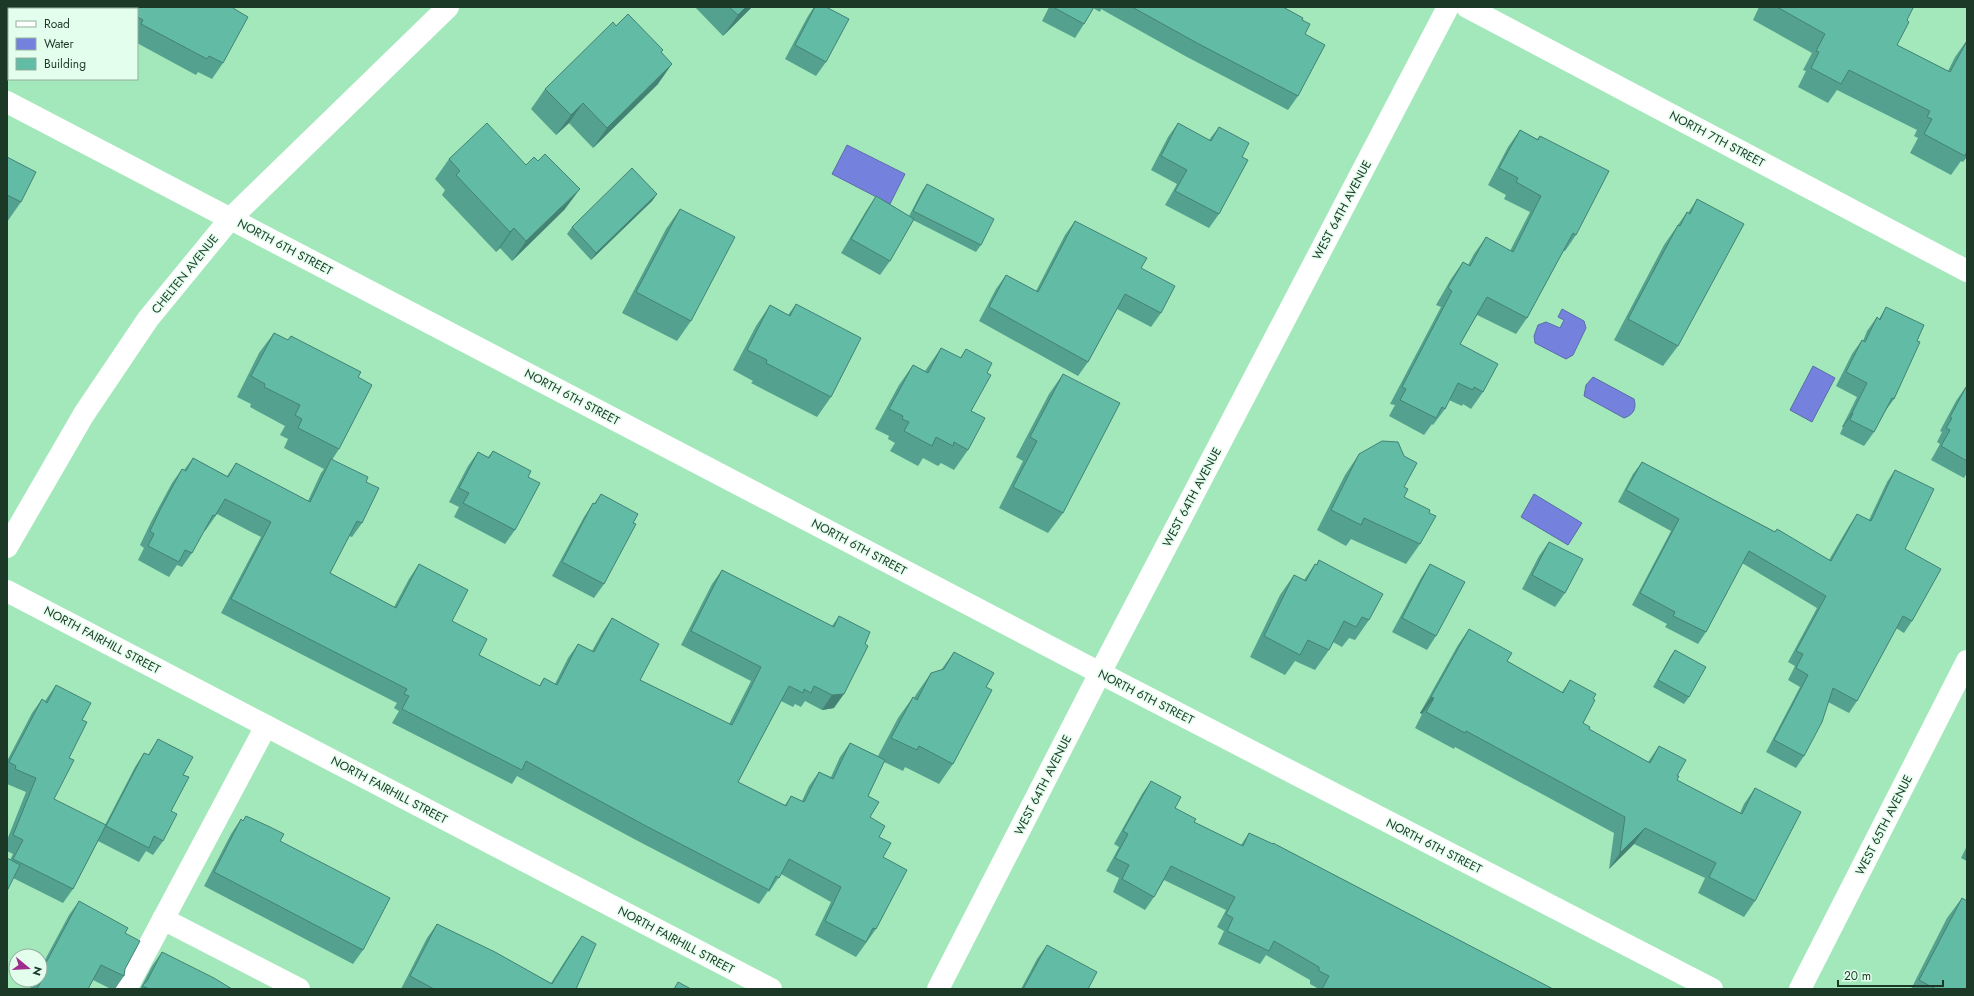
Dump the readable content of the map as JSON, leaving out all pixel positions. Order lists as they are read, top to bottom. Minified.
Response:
{"streets":{"street":["NORTH 7TH STREET","WEST 64TH AVENUE","NORTH 6TH STREET","CHELTEN AVENUE","NORTH FAIRHILL STREET","WEST 65TH AVENUE"]},"crossings":[["WEST 64TH AVENUE","NORTH 6TH STREET"],["NORTH 6TH STREET","CHELTEN AVENUE"]],"legend":["Road","Water","Building"],"scale_bar":"20 m","north":"right"}
